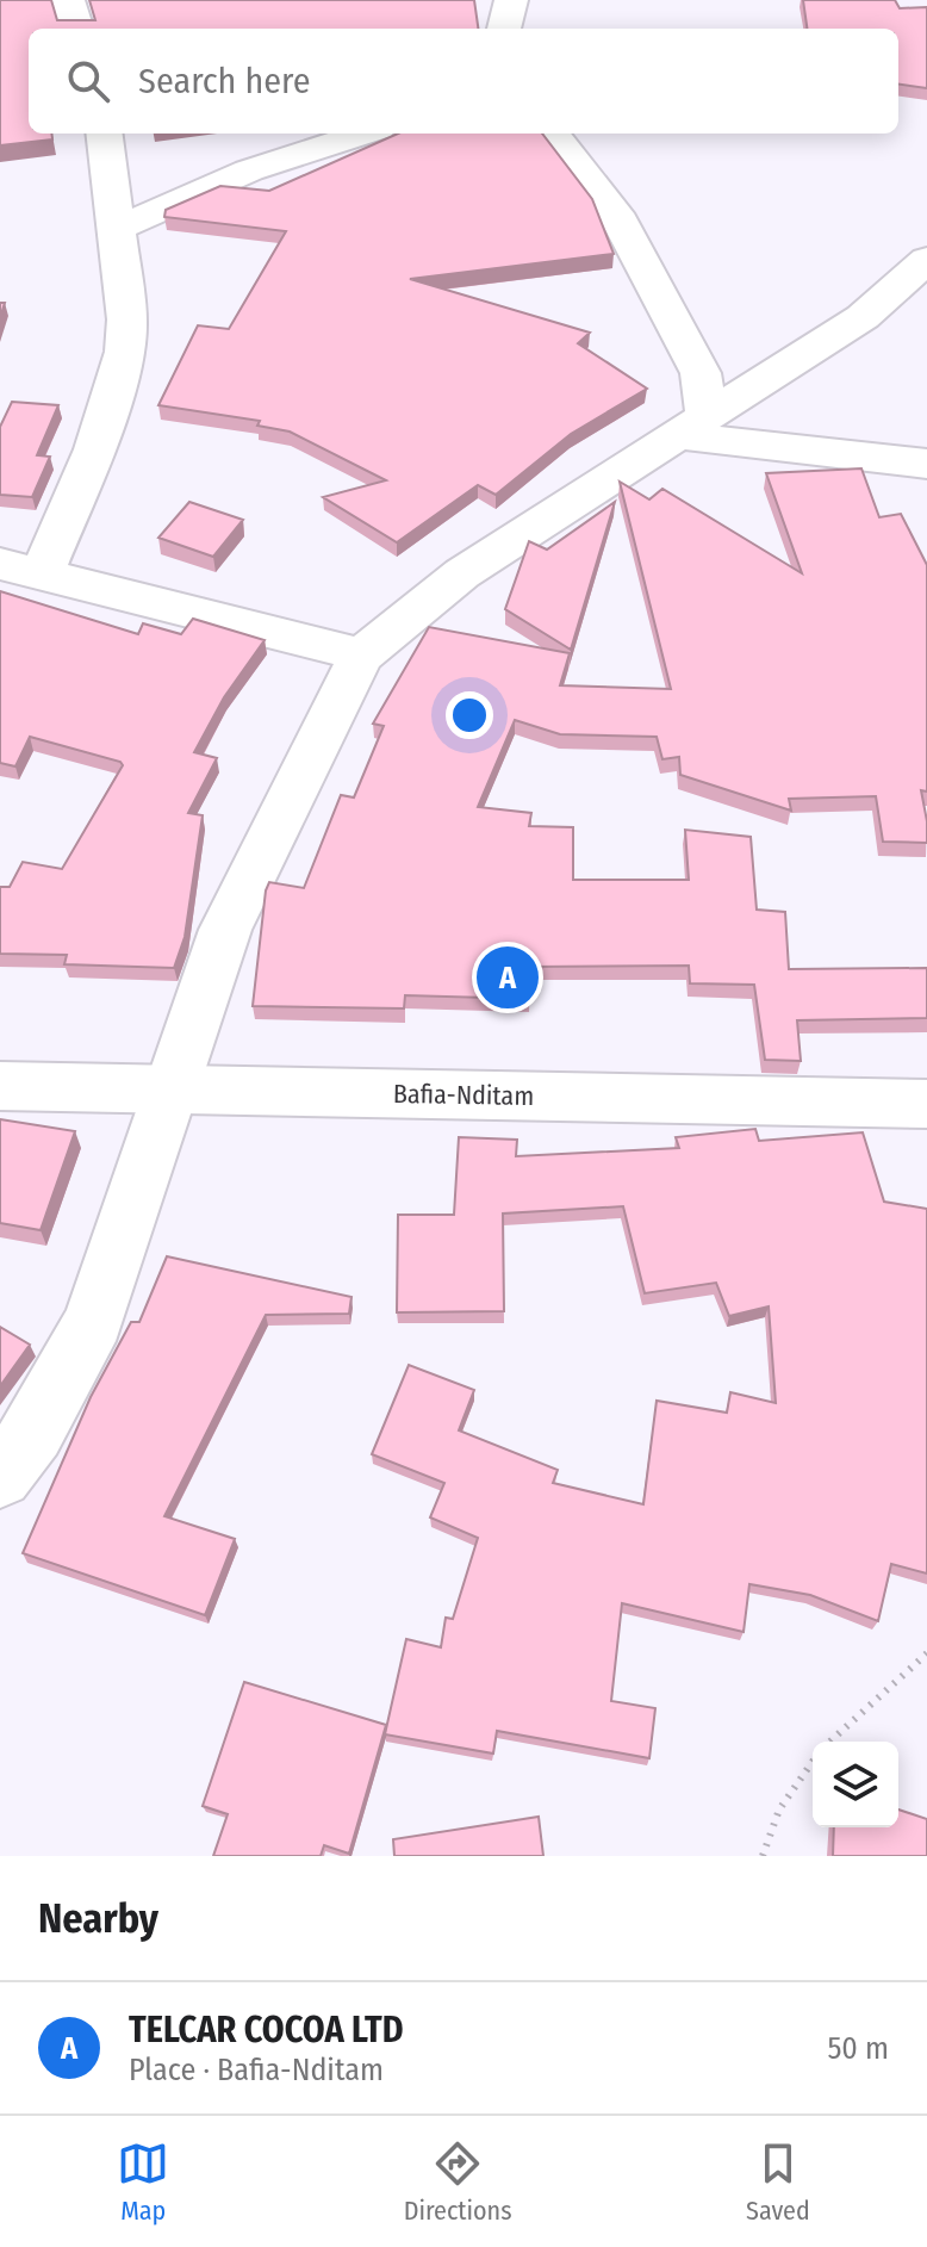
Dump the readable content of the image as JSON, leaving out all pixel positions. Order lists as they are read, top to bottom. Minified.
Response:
{"streets":{"street":["Bafia-Nditam"]},"page":{"search":"Search here","pins":"A","heading":"Nearby","list":[{"mark":"A","name":"TELCAR COCOA LTD","note":"Place · Bafia-Nditam","value":"50 m"}],"nav":["Map","Directions","Saved"]}}
